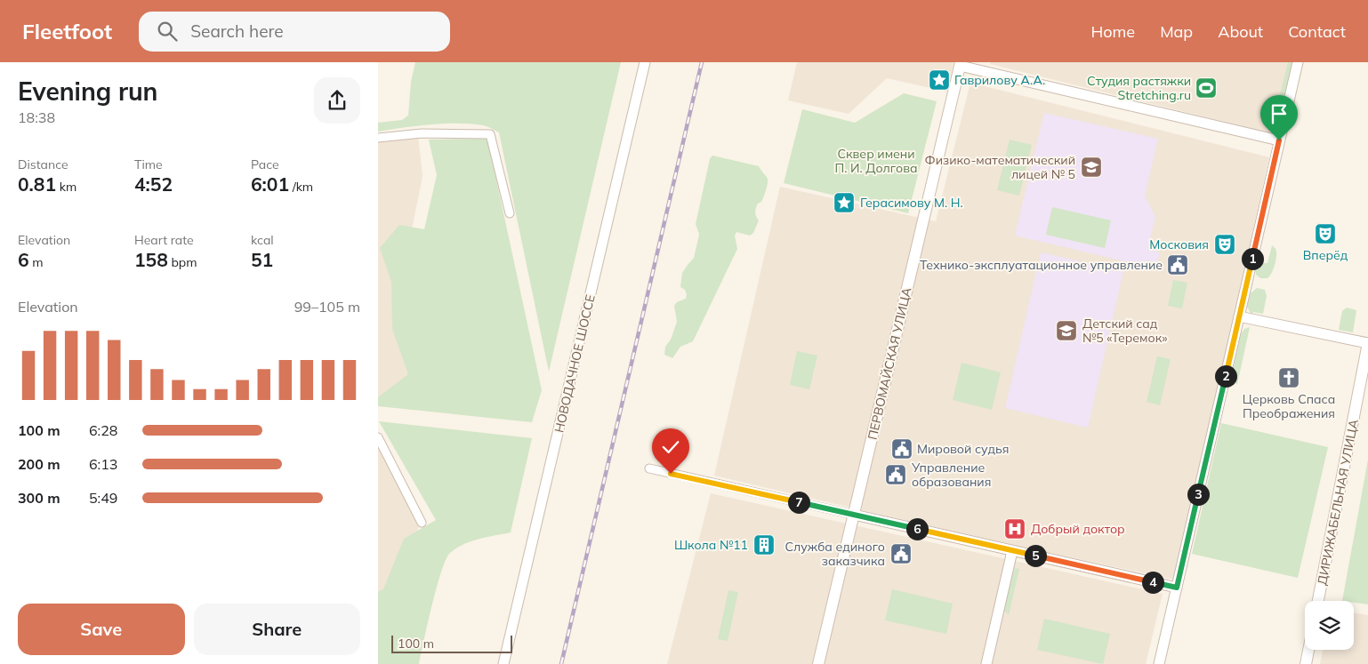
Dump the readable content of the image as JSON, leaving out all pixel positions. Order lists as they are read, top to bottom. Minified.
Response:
{"streets":{"main road":["ПЕРВОМАЙСКАЯ УЛИЦА","ДИРИЖАБЕЛЬНАЯ УЛИЦА"],"street":["НОВОДАЧНОЕ ШОССЕ"]},"parks":["Сквер имени П. И. Долгова"],"places":{"place":["Гаврилову А.А.","Герасимову М. Н."],"sports":["Студия растяжки Stretching.ru"],"school or university":["Физико-математический лицей № 5","Детский сад №5 «Теремок»"],"theatre":["Вперёд","Московия"],"public building":["Технико-эксплуатационное управление","Мировой судья","Управление образования","Служба единого заказчика"],"church":["Церковь Спаса Преображения"],"hospital":["Добрый доктор"],"building":["Школа №11"]},"scale_bar":"100 m","page":{"header":"Fleetfoot","search":"Search here","nav":["Home","Map","About","Contact"],"heading":["Evening run","18:38"],"stats":[["Distance","0.81 km"],["Time","4:52"],["Pace","6:01 /km"],["Elevation","6 m"],["Heart rate","158 bpm"],["kcal","51"]],"pins":["1","2","3","7","6","5","4"],"chart":["Elevation","99–105 m"],"list":[{"name":"100 m","note":"6:28"},{"name":"200 m","note":"6:13"},{"name":"300 m","note":"5:49"}],"buttons":["Save","Share"],"scale":"100 m"}}
